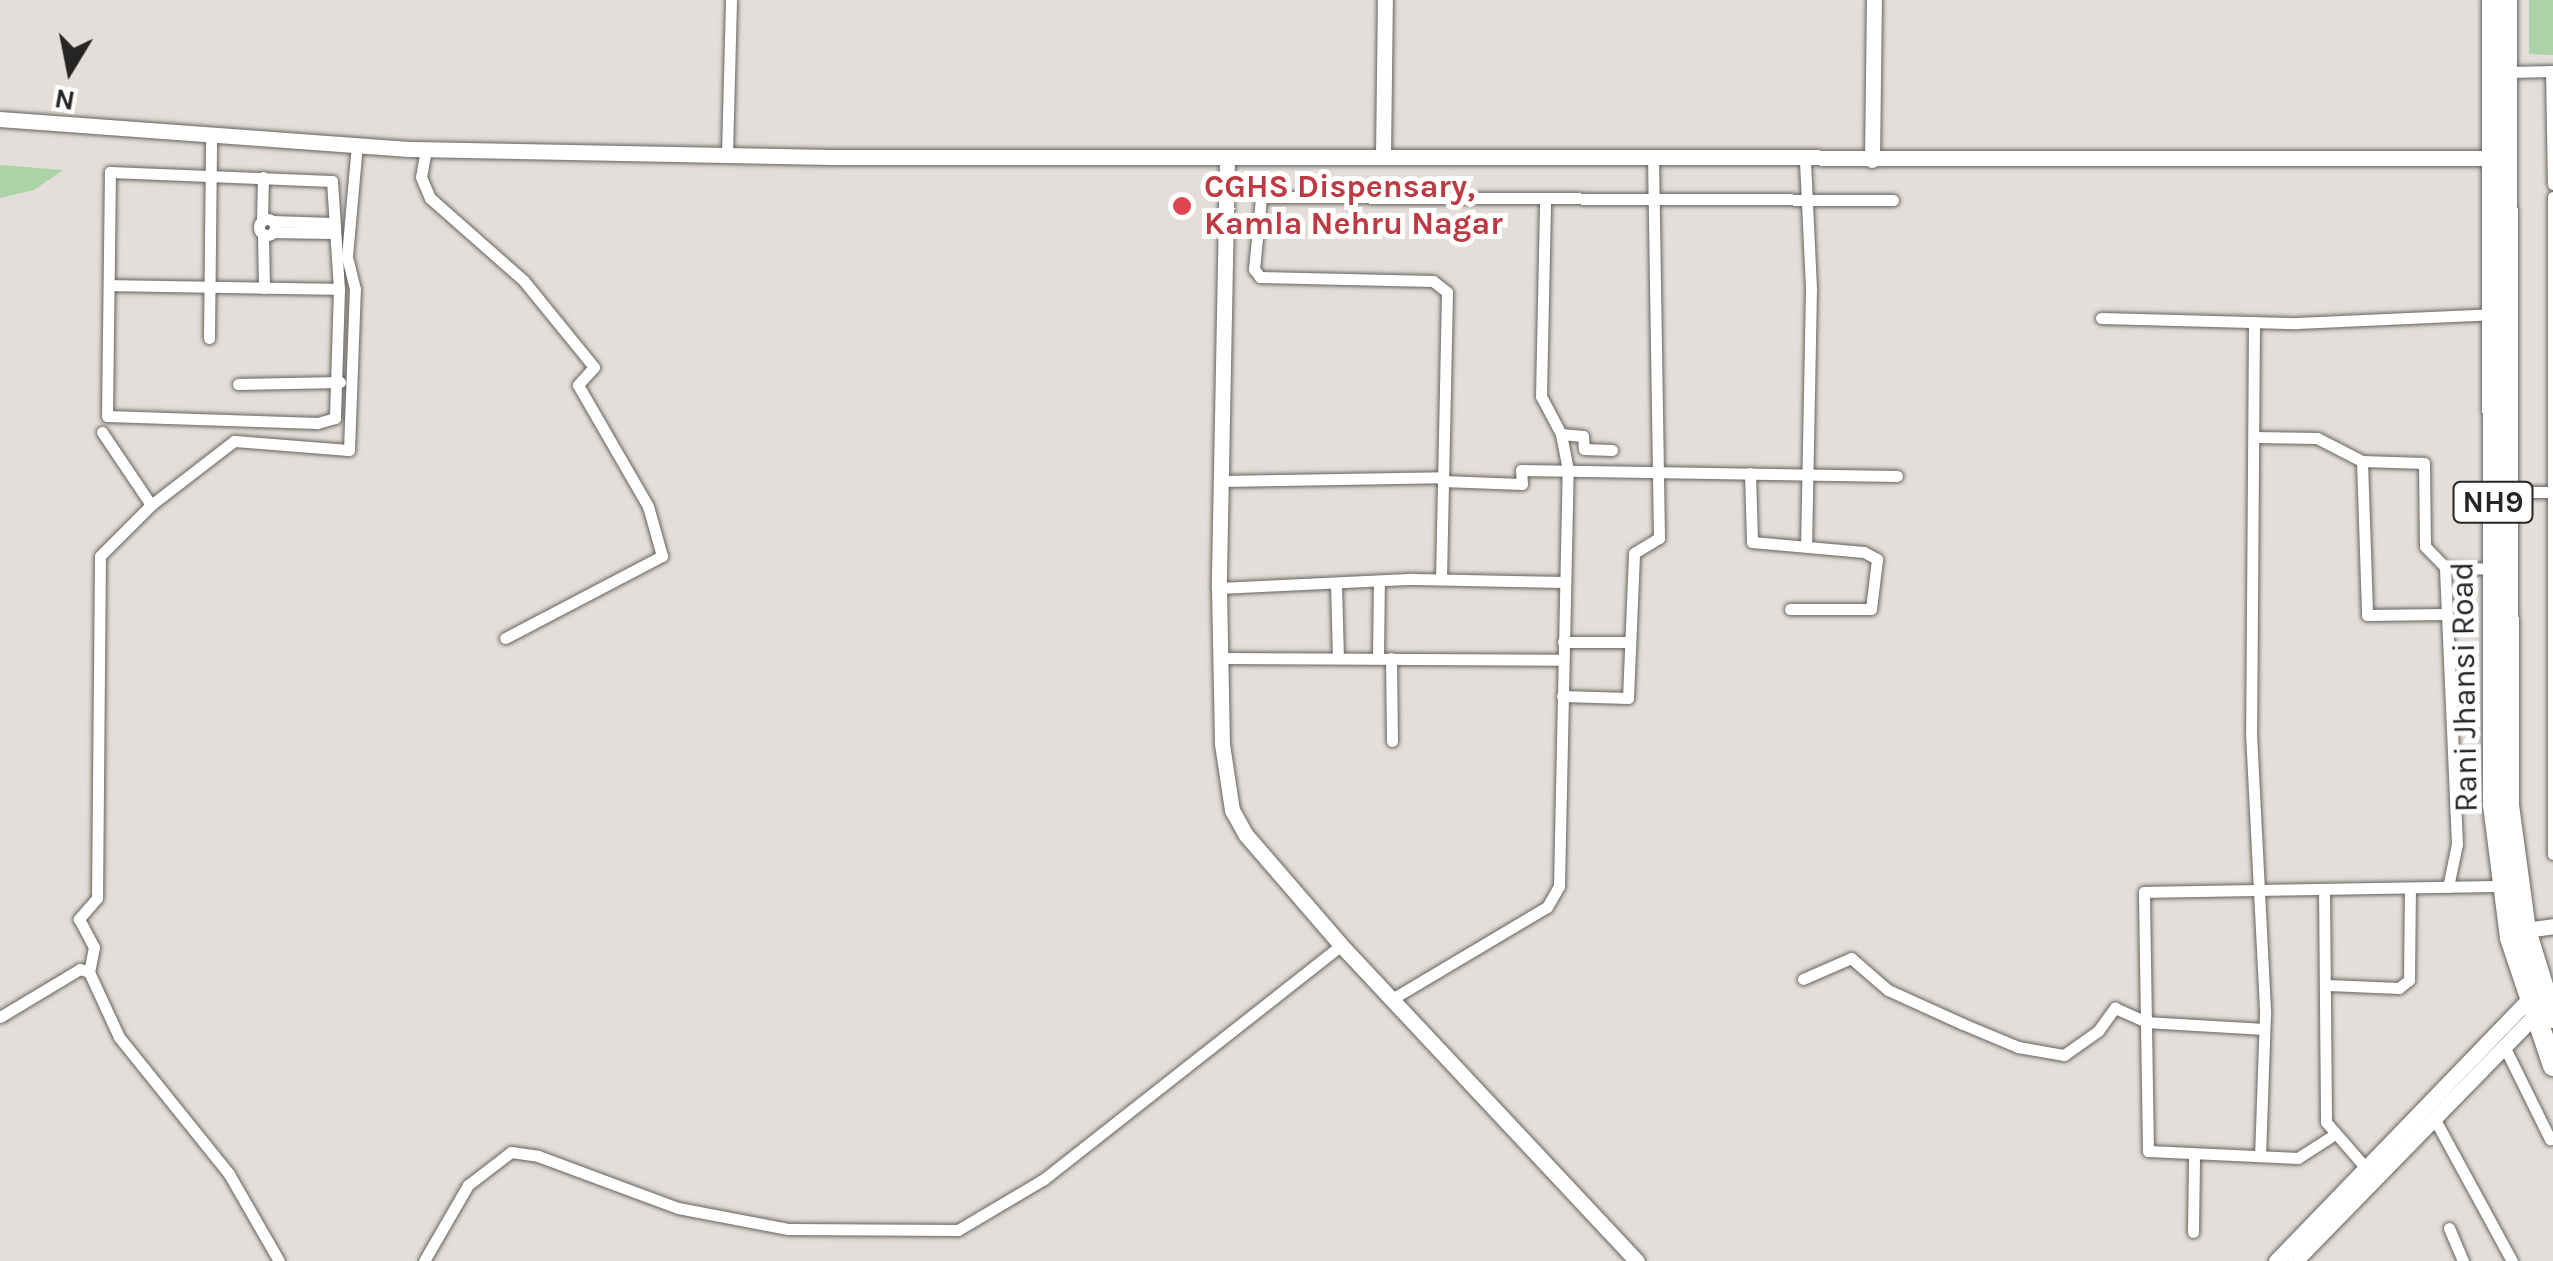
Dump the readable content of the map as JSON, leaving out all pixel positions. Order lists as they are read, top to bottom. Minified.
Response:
{"streets":{"highway":["NH9","Rani Jhansi Road"]},"places":["CGHS Dispensary, Kamla Nehru Nagar"],"north":"bottom"}
